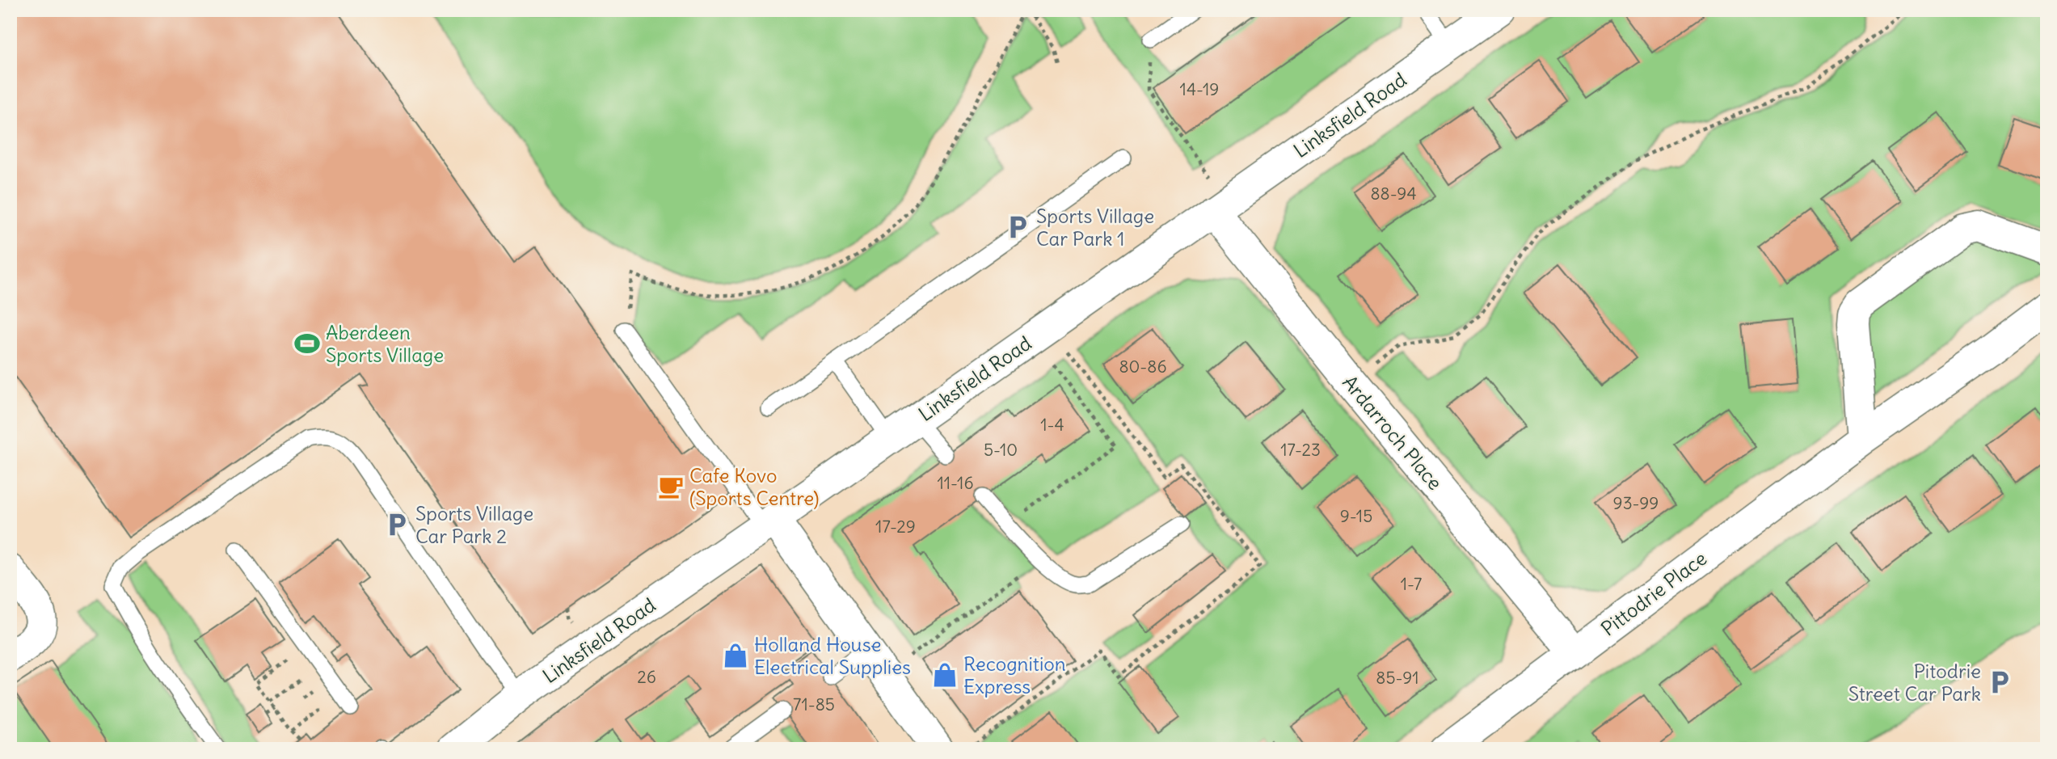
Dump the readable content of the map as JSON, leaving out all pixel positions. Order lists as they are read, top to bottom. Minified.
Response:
{"streets":{"street":["Linksfield Road","Ardarroch Place","Pittodrie Place"]},"crossings":[["Linksfield Road","Ardarroch Place"],["Ardarroch Place","Pittodrie Place"]],"places":{"parking":["Sports Village Car Park 1","Sports Village Car Park 2","Pitodrie Street Car Park"],"sports":["Aberdeen Sports Village"],"cafe":["Cafe Kovo (Sports Centre)"],"shop":["Holland House Electrical Supplies","Recognition Express"]},"house_numbers":["14-19","88-94","80-86","1-4","5-10","17-23","11-16","93-99","9-15","17-29","1-7","26","85-91","71-85"]}
